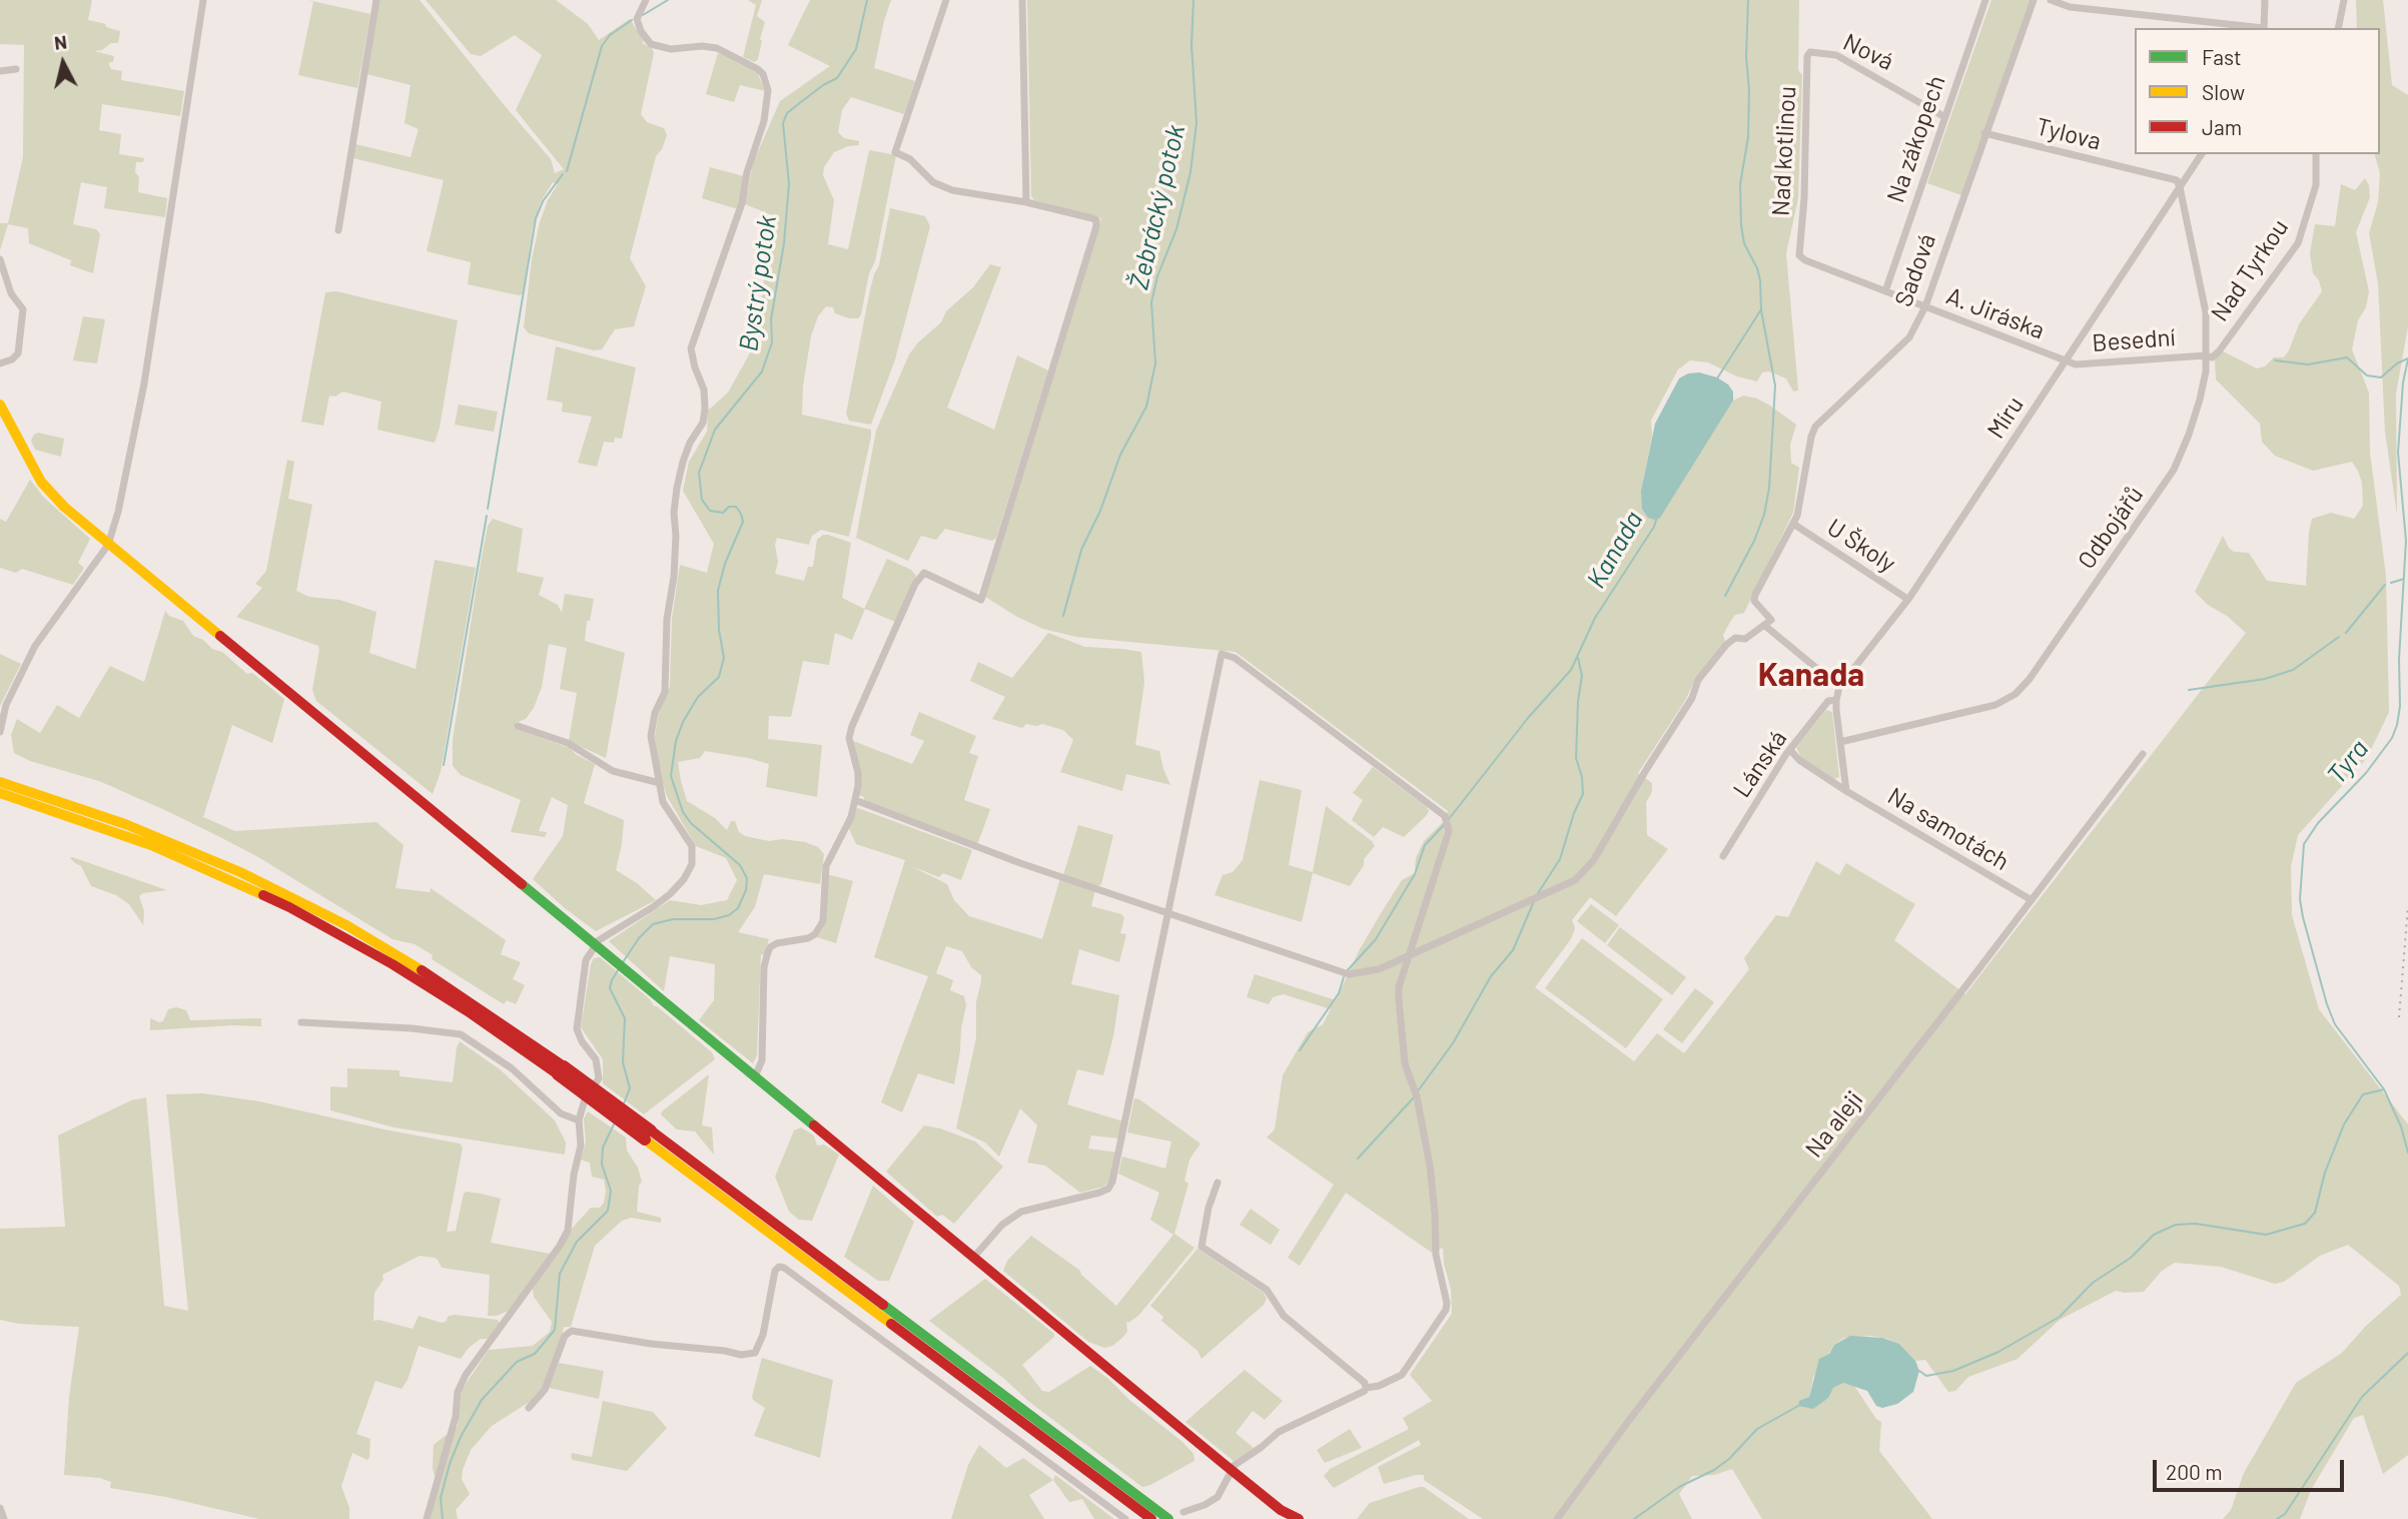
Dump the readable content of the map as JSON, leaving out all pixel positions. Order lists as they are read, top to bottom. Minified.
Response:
{"streets":{"street":["Nová","Tylova","Na zákopech","Nad kotlinou","Sadová","Nad Tyrkou","A. Jiráska","Besední","Míru","Odbojářů","U Školy","Lánská","Na samotách","Na aleji"]},"crossings":[["Nová","Na zákopech"],["Nová","Nad kotlinou"],["Tylova","Sadová"],["Tylova","Míru"],["Tylova","Odbojářů"],["Na zákopech","A. Jiráska"],["Nad kotlinou","A. Jiráska"],["Sadová","A. Jiráska"],["Sadová","U Školy"],["Nad Tyrkou","Besední"],["Nad Tyrkou","Odbojářů"],["A. Jiráska","Besední"],["A. Jiráska","Míru"],["Besední","Míru"],["Besední","Odbojářů"],["Míru","Odbojářů"],["Míru","U Školy"],["Míru","Lánská"],["Lánská","Na samotách"],["Na samotách","Na aleji"]],"districts":["Kanada"],"water":["Žebrácký potok","Bystrý potok","Kanada","Tyra"],"legend":["Fast","Slow","Jam"],"scale_bar":"200 m","north":"top"}
